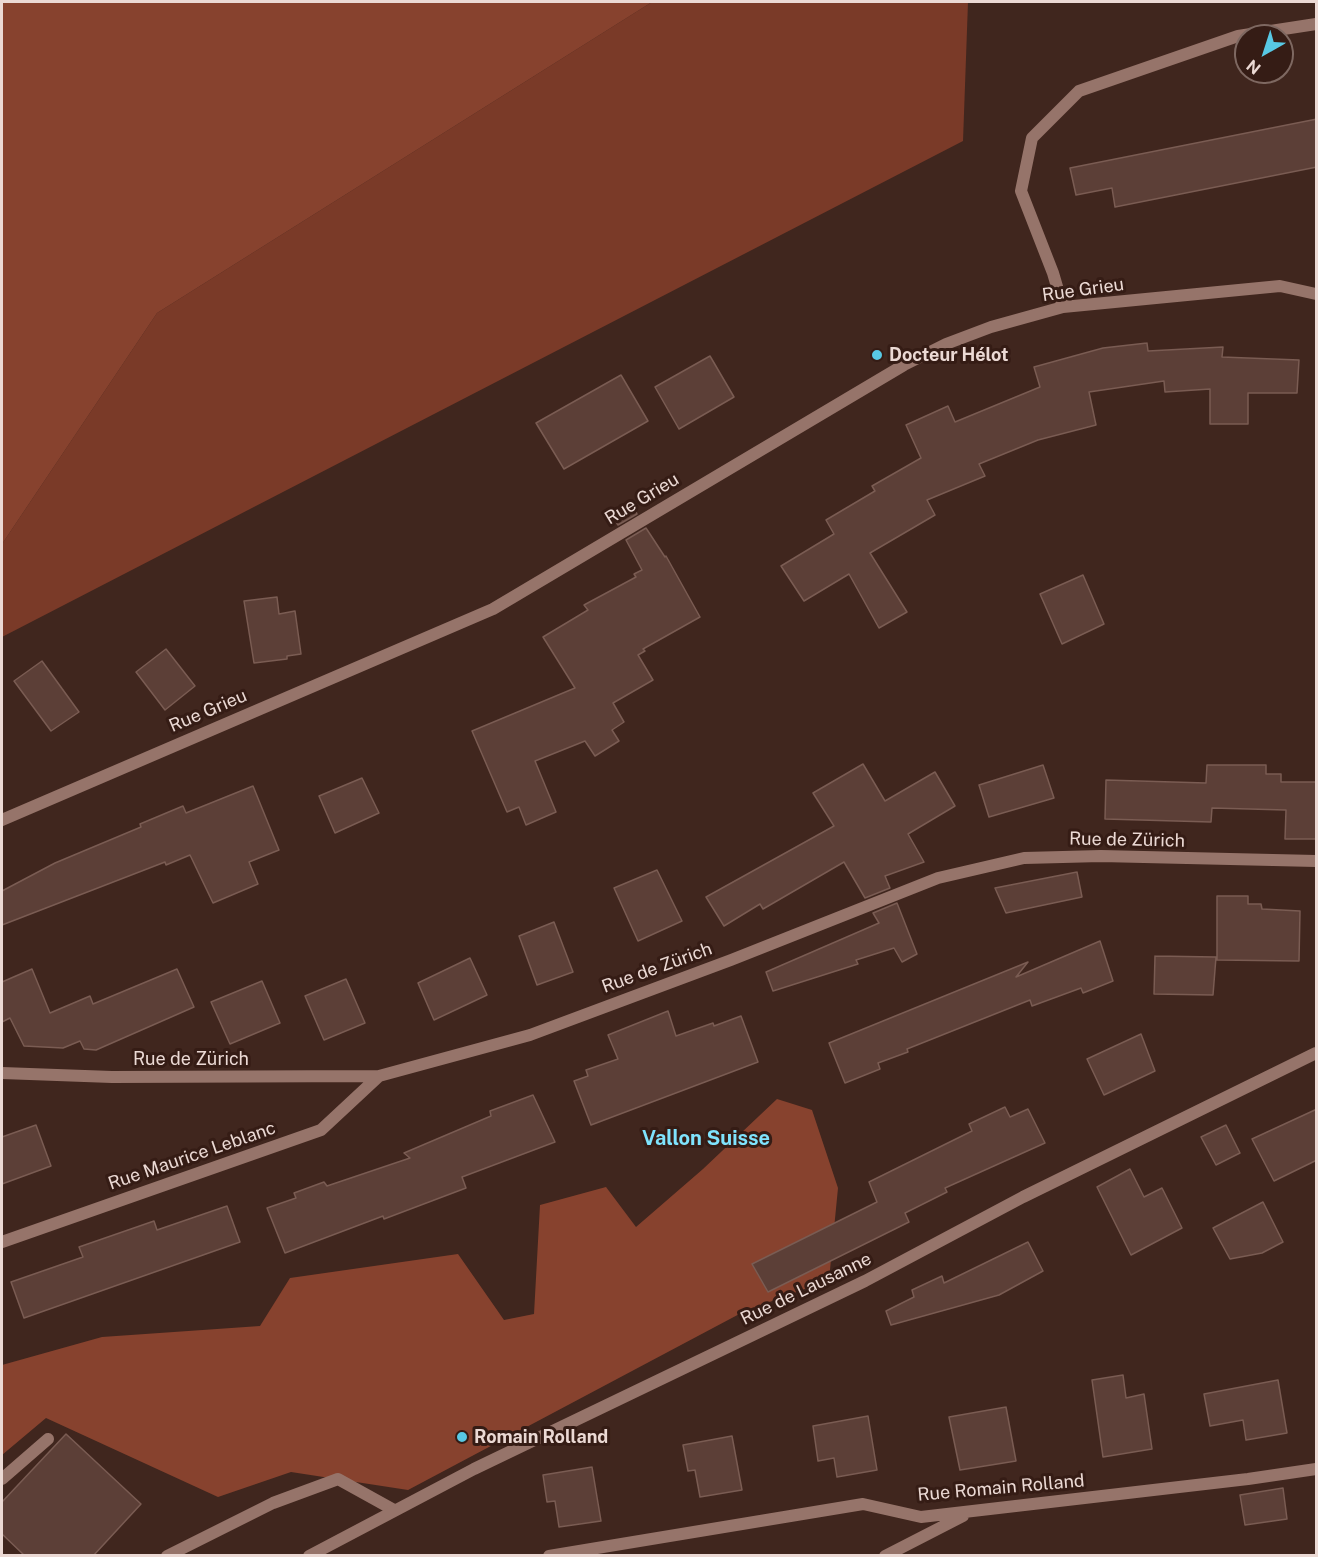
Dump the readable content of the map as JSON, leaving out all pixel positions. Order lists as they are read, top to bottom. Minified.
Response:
{"streets":{"street":["Rue Grieu","Rue de Zürich","Rue Maurice Leblanc","Rue de Lausanne","Rue Romain Rolland"]},"crossings":[["Rue de Zürich","Rue Maurice Leblanc"]],"districts":["Vallon Suisse"],"places":["Docteur Hélot","Romain Rolland"],"north":"bottom left"}
